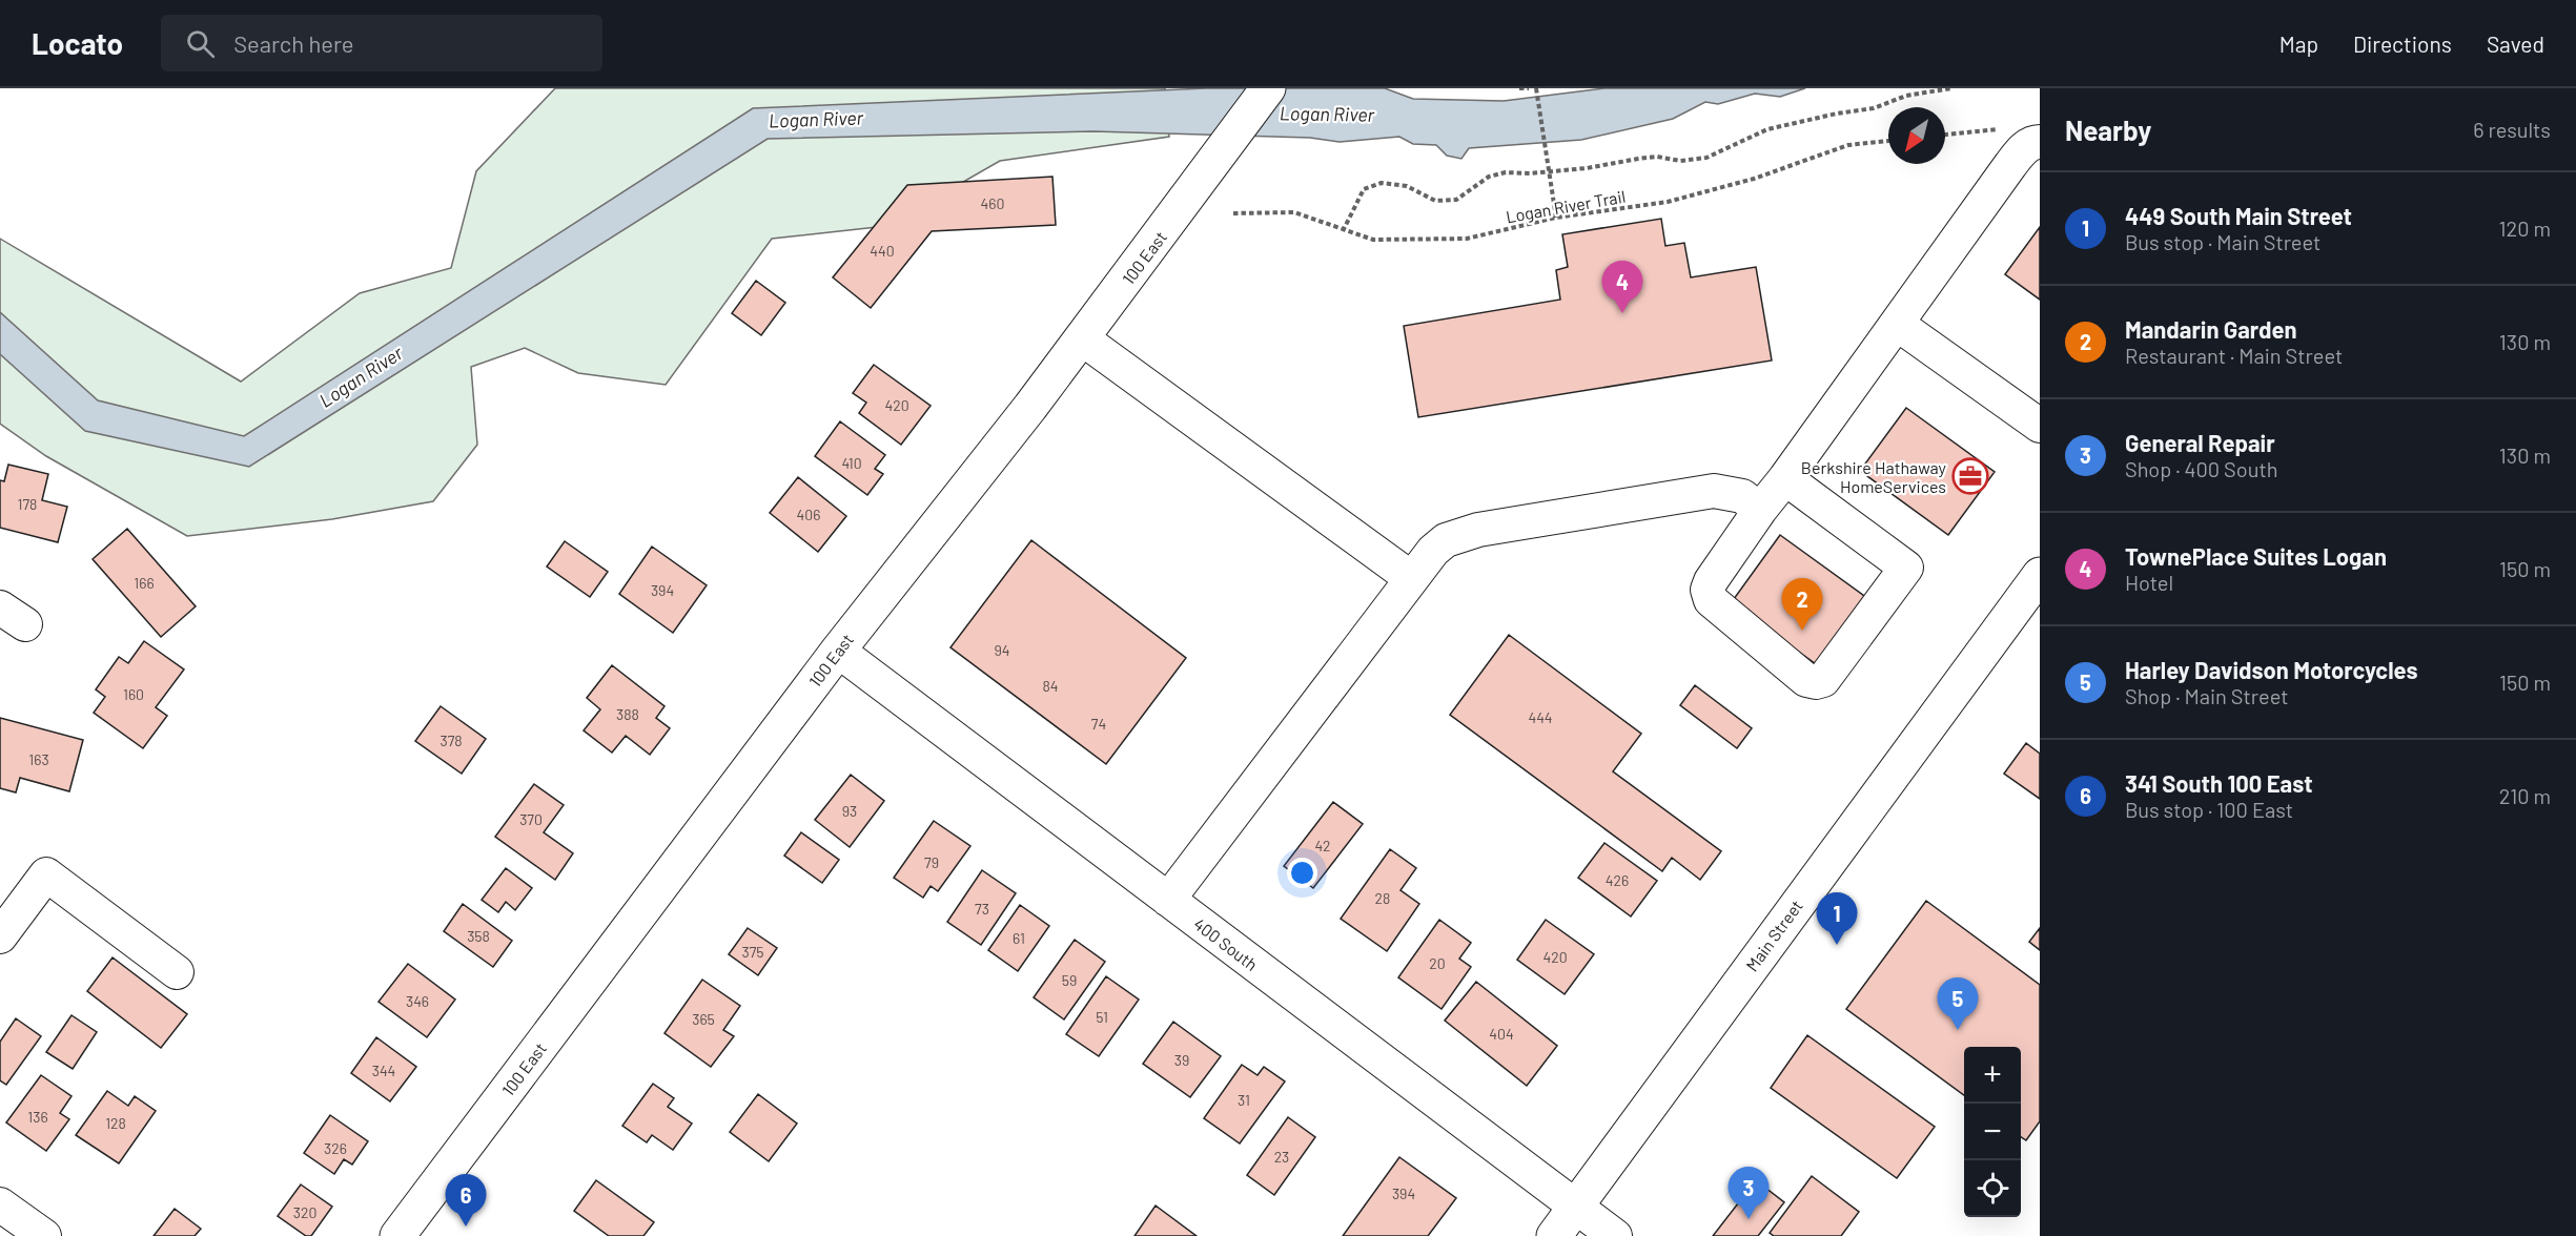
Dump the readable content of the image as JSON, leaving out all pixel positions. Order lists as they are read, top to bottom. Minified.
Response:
{"streets":{"main road":["100 East","Main Street"],"street":["400 South"],"path":["Logan River Trail"]},"crossings":[["100 East","400 South"],["Main Street","400 South"]],"water":["Logan River"],"places":{"office":["Berkshire Hathaway HomeServices"]},"house_numbers":["460","440","420","410","178","406","166","394","94","84","160","388","444","74","378","163","93","370","42","79","426","28","73","358","61","375","420","20","59","346","51","365","404","39","344","31","136","128","326","23","394","320"],"north":"bottom left","page":{"header":"Locato","search":"Search here","nav":["Map","Directions","Saved"],"heading":["Nearby","6 results"],"list":[{"mark":"1","name":"449 South Main Street","note":"Bus stop · Main Street","value":"120 m"},{"mark":"2","name":"Mandarin Garden","note":"Restaurant · Main Street","value":"130 m"},{"mark":"3","name":"General Repair","note":"Shop · 400 South","value":"130 m"},{"mark":"4","name":"TownePlace Suites Logan","note":"Hotel","value":"150 m"},{"mark":"5","name":"Harley Davidson Motorcycles","note":"Shop · Main Street","value":"150 m"},{"mark":"6","name":"341 South 100 East","note":"Bus stop · 100 East","value":"210 m"}],"pins":["4","2","1","5","3","6"],"map_buttons":["+","−"]}}
